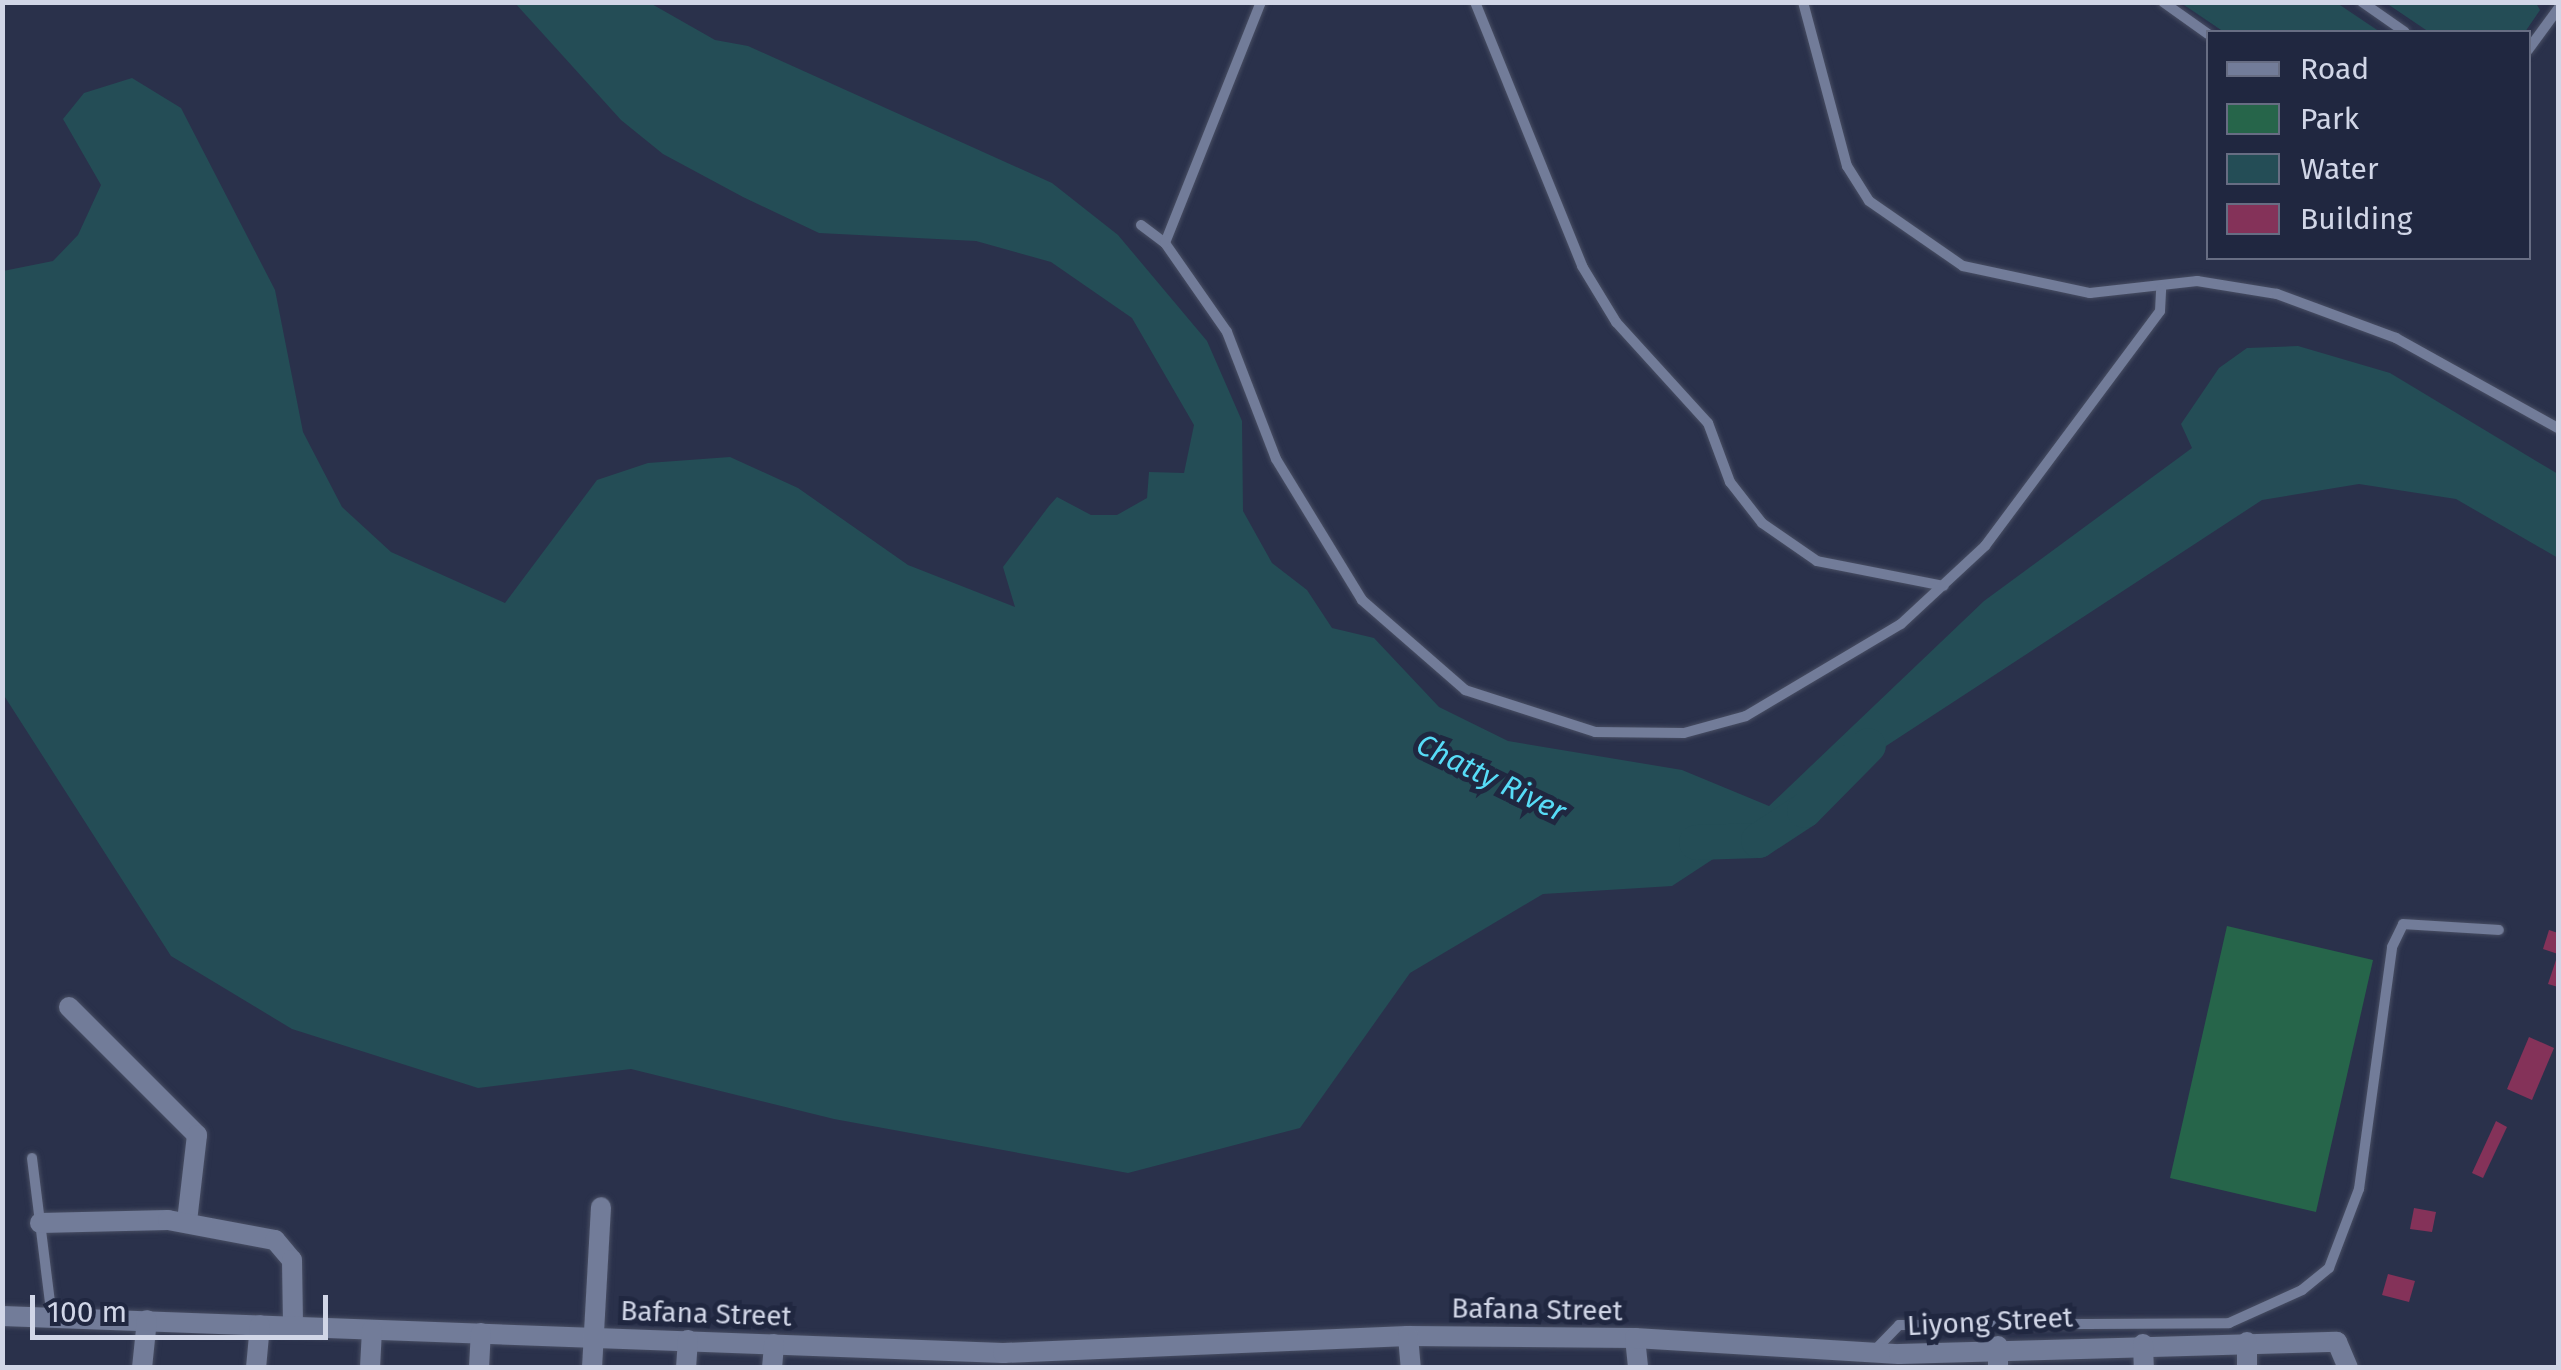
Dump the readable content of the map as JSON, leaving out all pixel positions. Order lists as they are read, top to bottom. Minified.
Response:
{"streets":{"street":["Bafana Street","Liyong Street"]},"crossings":[["Bafana Street","Liyong Street"]],"water":["Chatty River"],"legend":["Road","Park","Water","Building"],"scale_bar":"100 m"}
